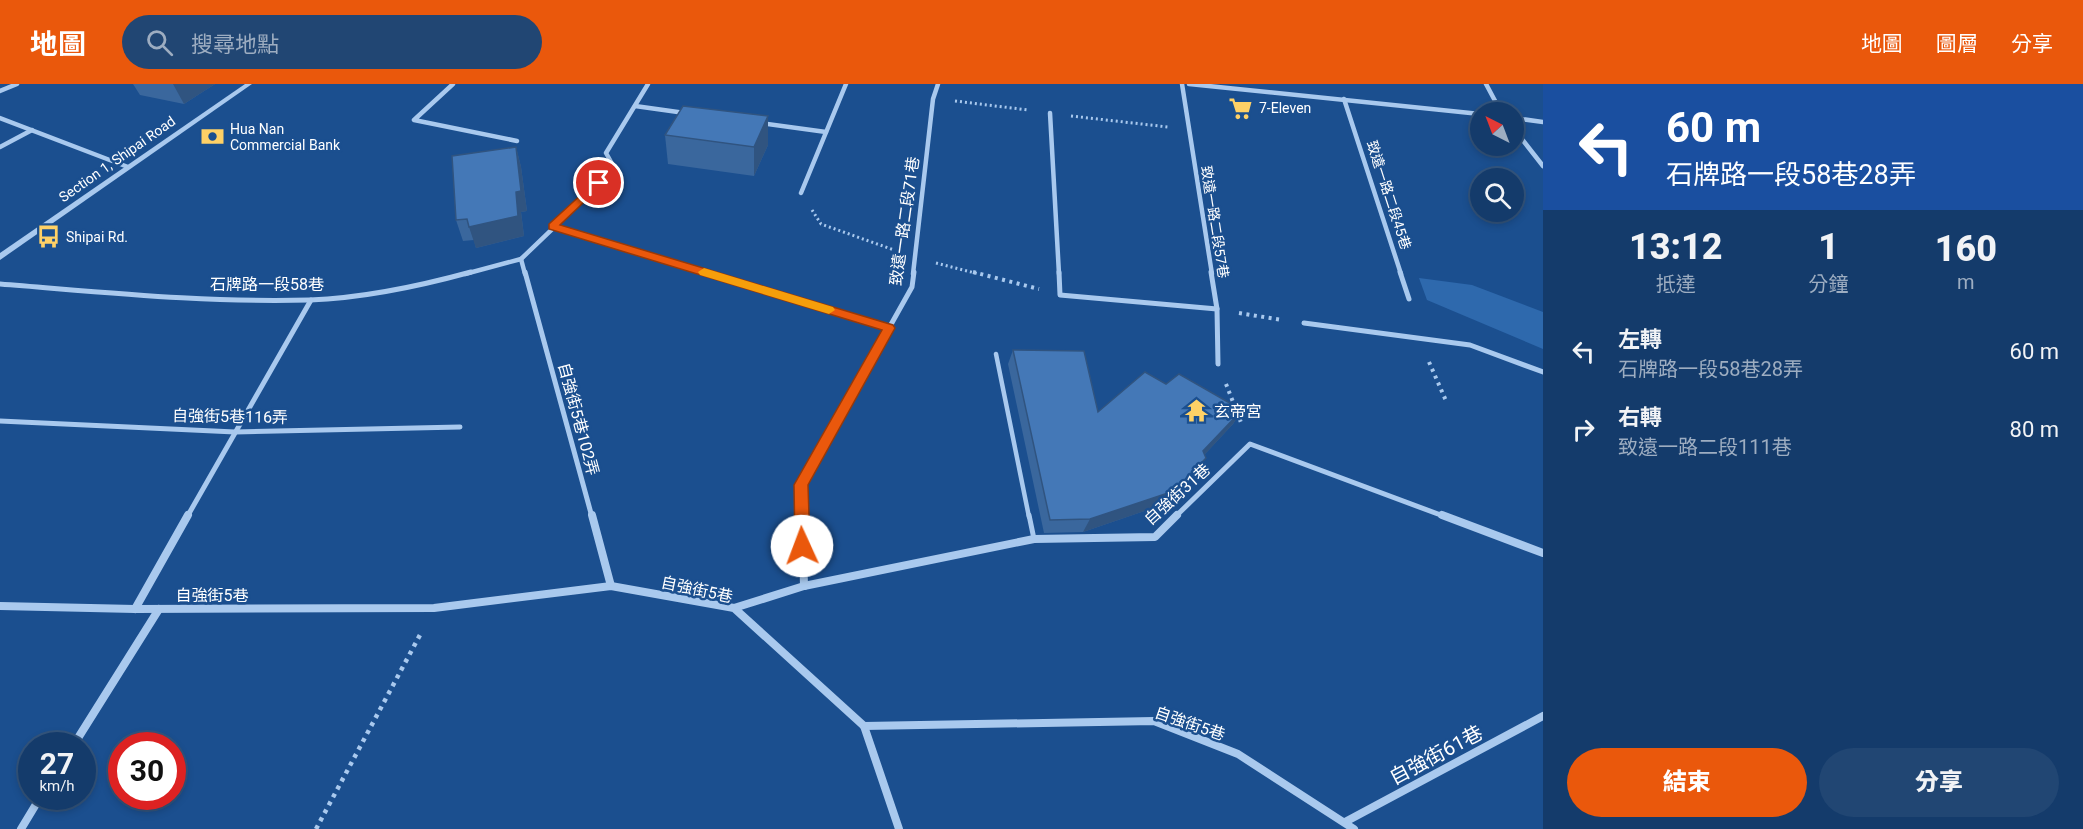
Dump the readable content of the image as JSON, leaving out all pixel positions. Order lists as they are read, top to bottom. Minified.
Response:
{"streets":{"street":["Section 1, Shipai Road","致遠一路二段45巷","致遠一路二段71巷","致遠一路二段57巷","石牌路一段58巷","自強街5巷116弄","自強街5巷102弄","自強街31巷","自強街5巷","自強街61巷"]},"crossings":[["致遠一路二段71巷","自強街31巷"],["石牌路一段58巷","自強街5巷102弄"],["自強街5巷102弄","自強街5巷"],["自強街31巷","自強街5巷"],["自強街5巷","自強街61巷"]],"places":{"supermarket":["7-Eleven"],"bank":["Hua Nan Commercial Bank"],"bus stop":["Shipai Rd."],"temple":["玄帝宮"]},"north":"top left","page":{"header":"地圖","search":"搜尋地點","nav":["地圖","圖層","分享"],"turn":["60 m","石牌路一段58巷28弄"],"eta":["13:12","抵達","1","分鐘","160","m"],"list":[{"name":"左轉","note":"石牌路一段58巷28弄","value":"60 m"},{"name":"右轉","note":"致遠一路二段111巷","value":"80 m"}],"speed":"27 km/h","limit":"30","buttons":["結束","分享"]}}
